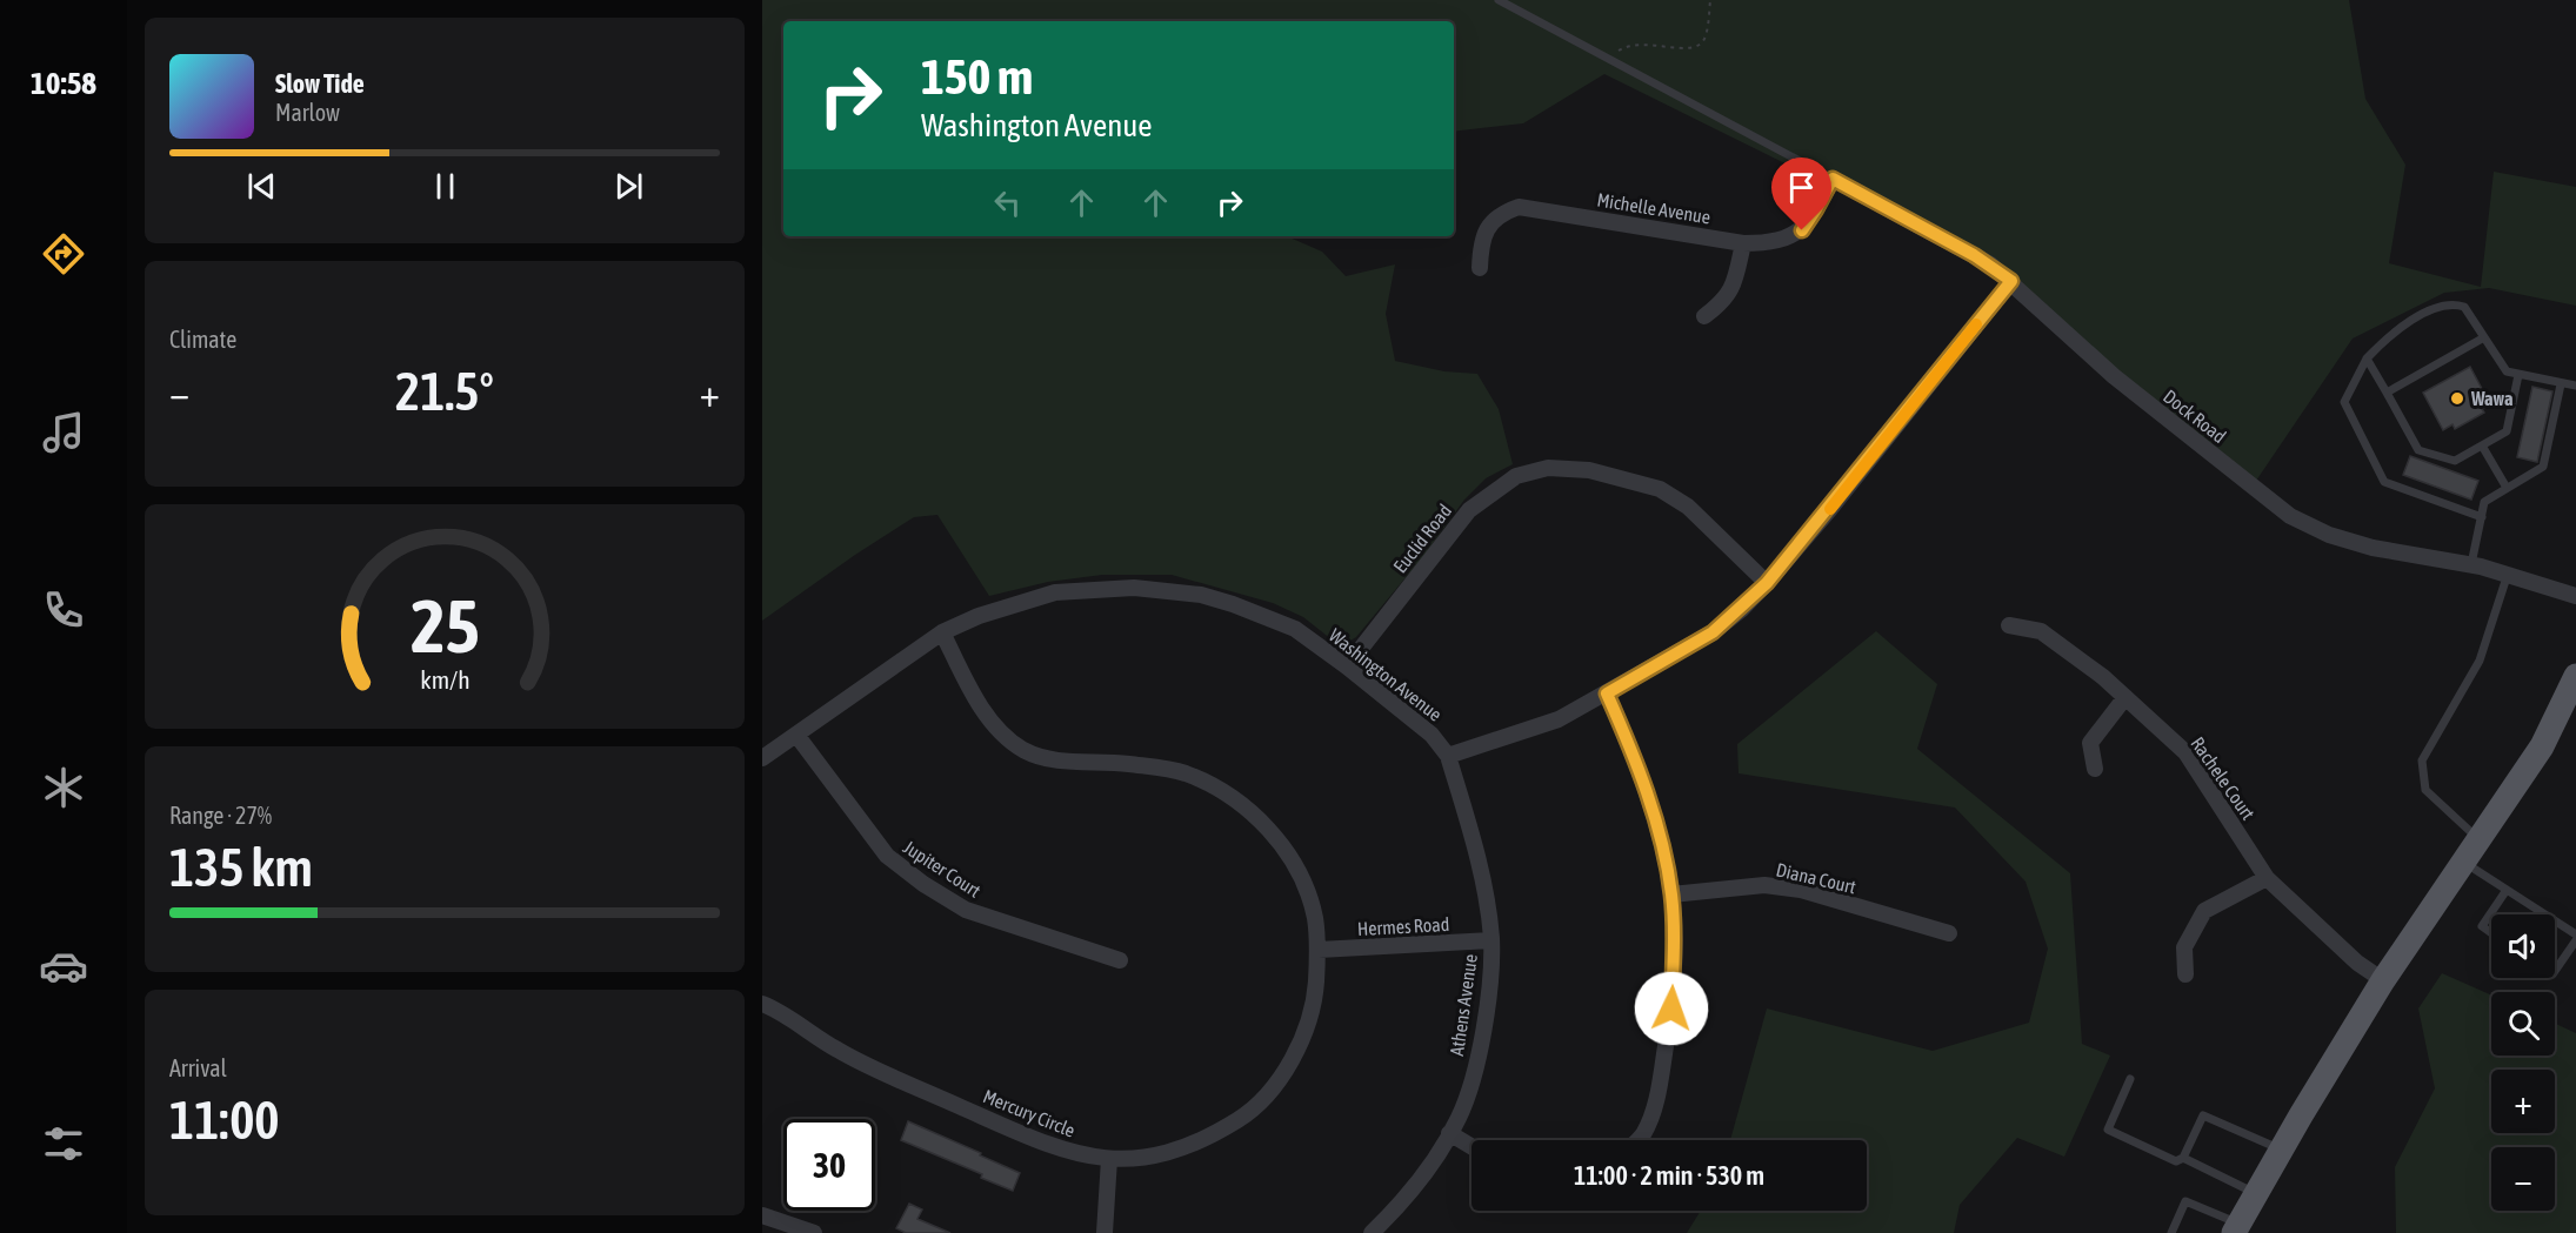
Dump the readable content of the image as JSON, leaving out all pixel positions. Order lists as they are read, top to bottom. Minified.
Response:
{"streets":{"street":["Michelle Avenue","Dock Road","Euclid Road","Washington Avenue","Rachele Court","Jupiter Court","Diana Court","Hermes Road","Athens Avenue","Mercury Circle"]},"crossings":[["Michelle Avenue","Dock Road"],["Euclid Road","Washington Avenue"],["Washington Avenue","Jupiter Court"],["Washington Avenue","Athens Avenue"],["Washington Avenue","Mercury Circle"],["Hermes Road","Athens Avenue"],["Hermes Road","Mercury Circle"]],"places":["Wawa"],"page":{"tabs":"10:58","turn":["150 m","Washington Avenue"],"song":["Slow Tide","Marlow"],"tile":["Climate",["Range · 27%","135 km"],["Arrival","11:00"]],"heat":["−","21.5°","+"],"map_buttons":["+","−"],"limit":"30","trip":"11:00 · 2 min · 530 m","gauge":["25","km/h"]}}
